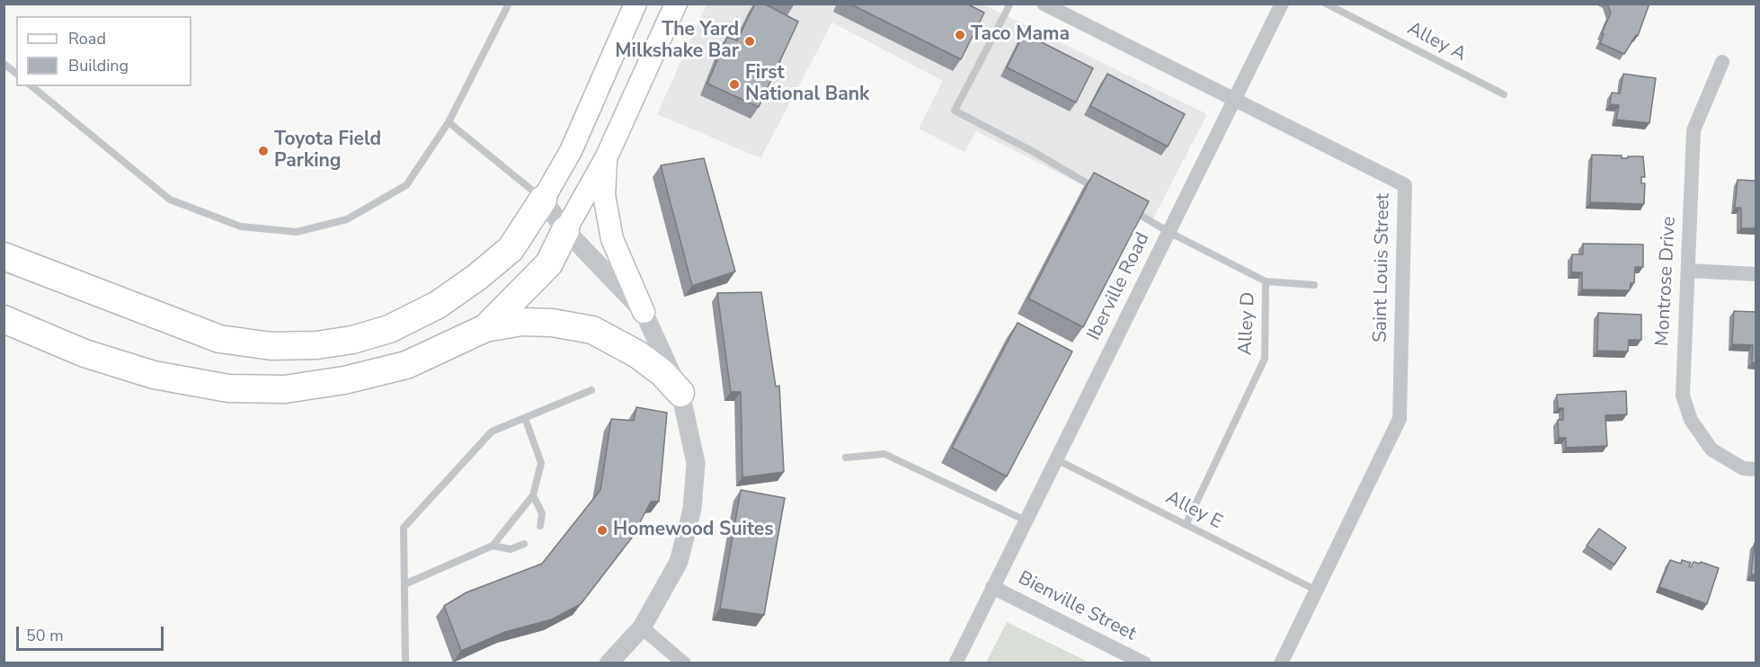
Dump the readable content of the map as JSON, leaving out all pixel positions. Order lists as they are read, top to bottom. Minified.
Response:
{"streets":{"street":["Saint Louis Street","Montrose Drive","Iberville Road","Bienville Street"],"lane":["Alley A","Alley D","Alley E"]},"crossings":[["Saint Louis Street","Iberville Road"],["Saint Louis Street","Alley E"],["Iberville Road","Alley D"],["Iberville Road","Alley E"],["Iberville Road","Bienville Street"],["Alley D","Alley E"]],"places":["Taco Mama","The Yard Milkshake Bar","First National Bank","Toyota Field Parking","Homewood Suites"],"legend":["Road","Building"],"scale_bar":"50 m"}
